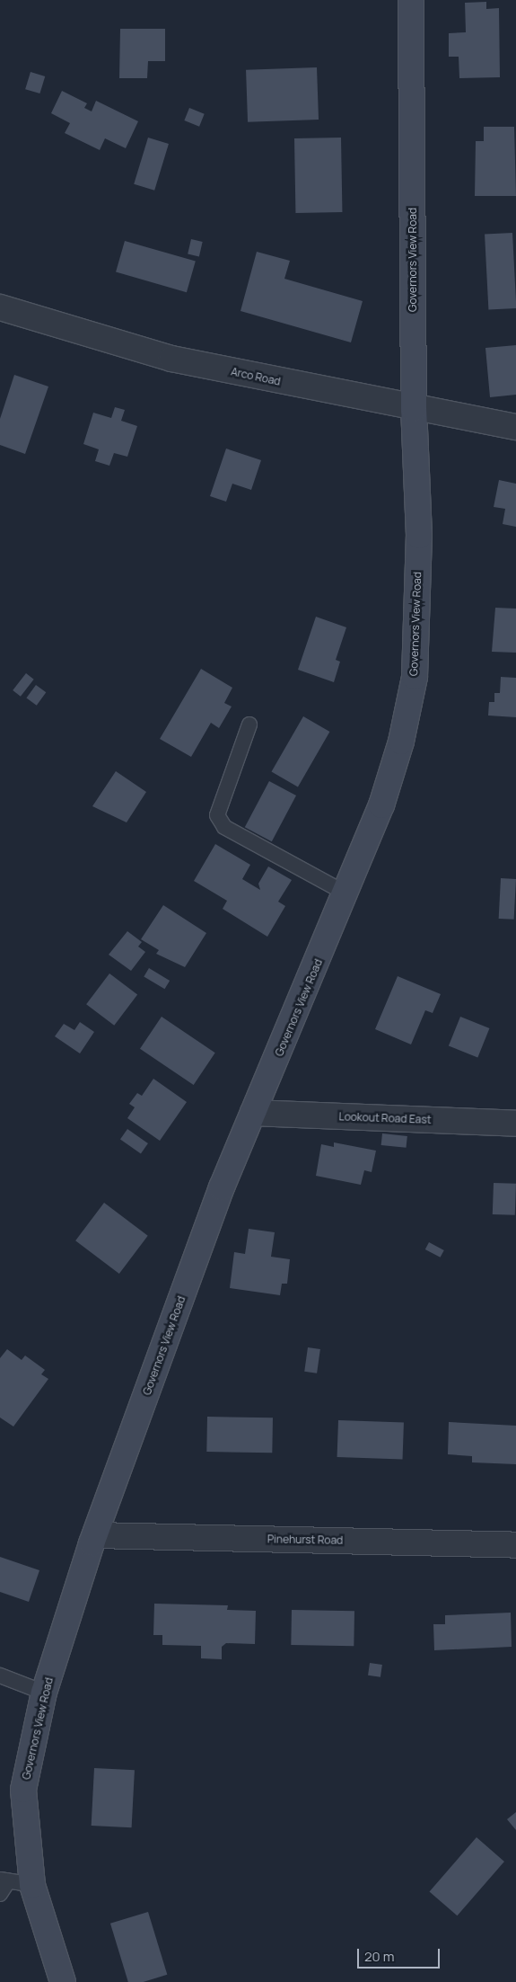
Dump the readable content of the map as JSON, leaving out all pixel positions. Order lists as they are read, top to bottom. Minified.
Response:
{"streets":{"street":["Governors View Road","Arco Road","Lookout Road East","Pinehurst Road"]},"crossings":[["Governors View Road","Arco Road"],["Governors View Road","Lookout Road East"],["Governors View Road","Pinehurst Road"]],"scale_bar":"20 m"}
